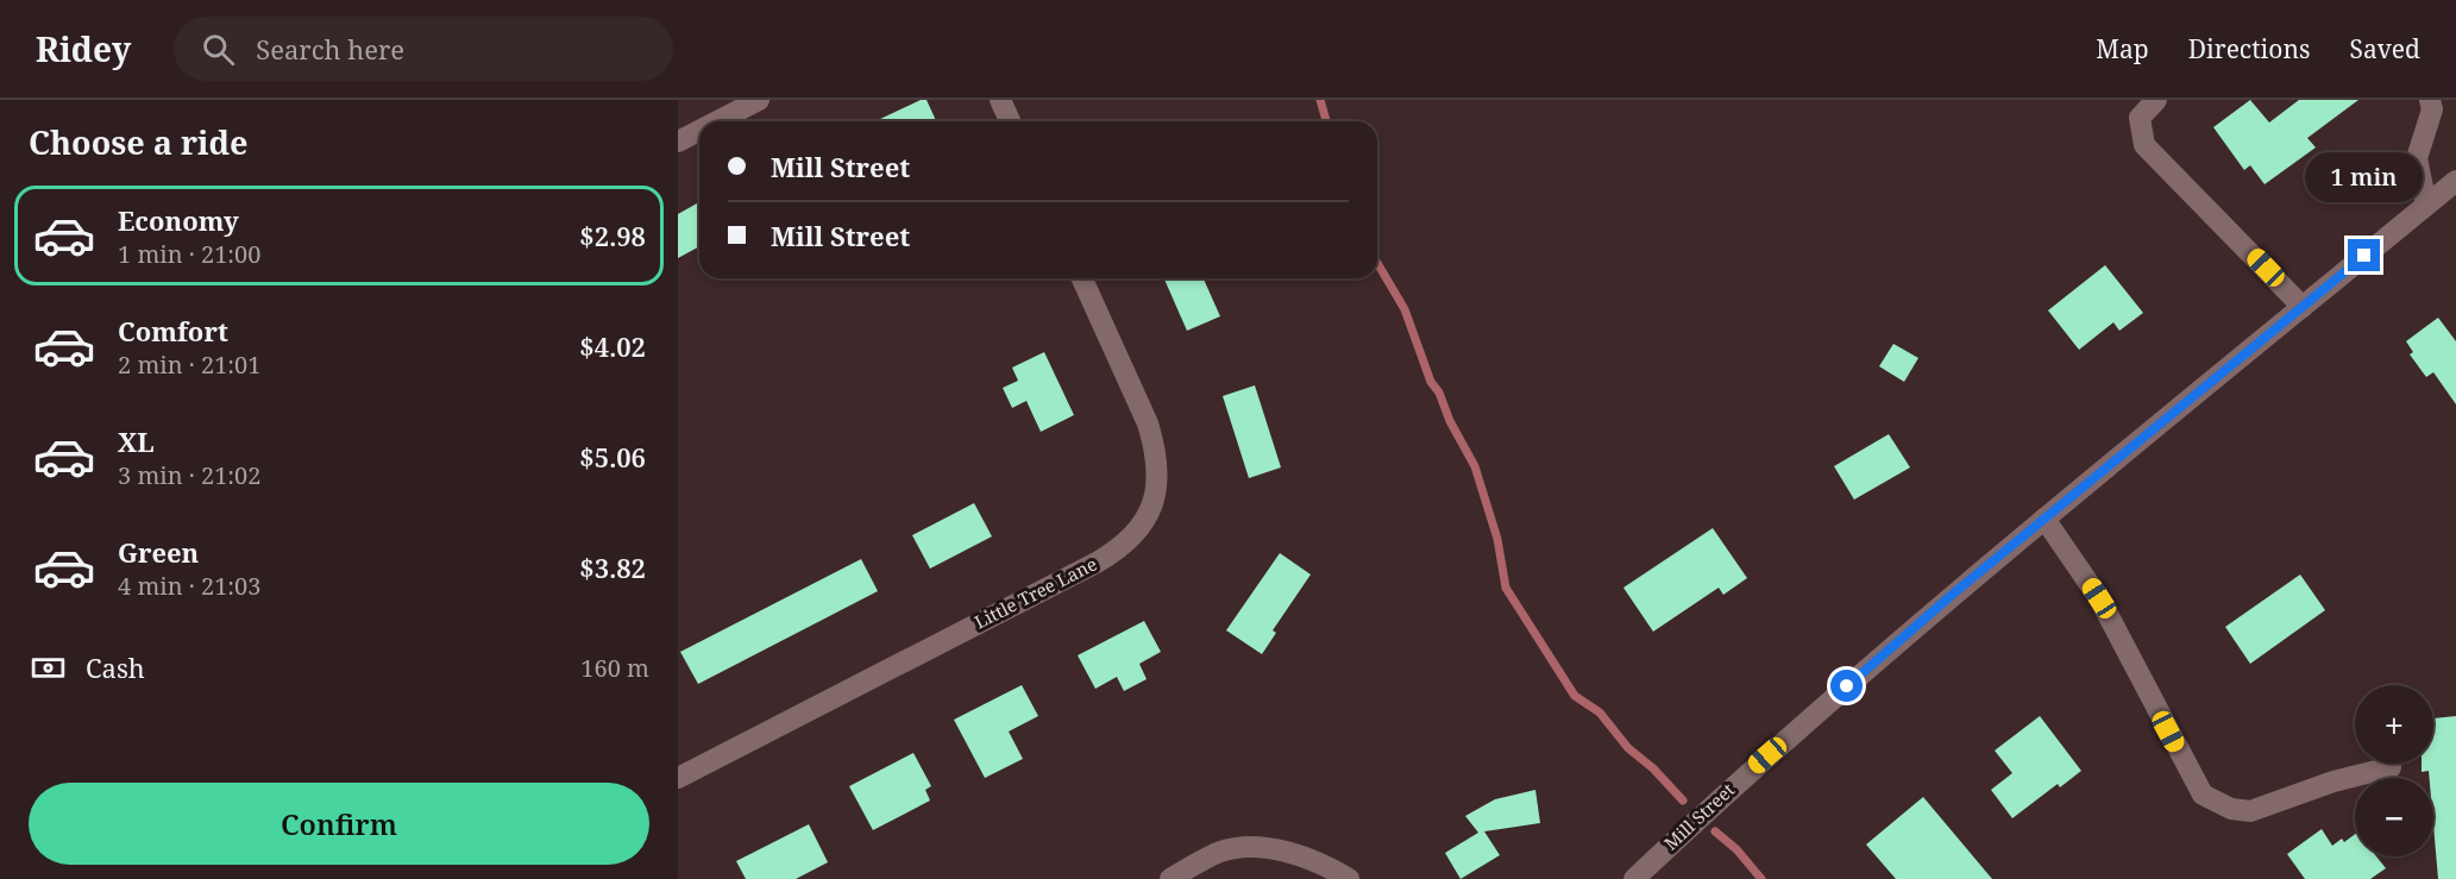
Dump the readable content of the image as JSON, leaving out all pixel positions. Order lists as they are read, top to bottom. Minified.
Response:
{"streets":{"street":["Little Tree Lane","Mill Street"]},"page":{"header":"Ridey","search":"Search here","nav":["Map","Directions","Saved"],"heading":"Choose a ride","banner":["Mill Street","Mill Street"],"bubble":"1 min","list":[{"name":"Economy","note":"1 min · 21:00","value":"$2.98"},{"name":"Comfort","note":"2 min · 21:01","value":"$4.02"},{"name":"XL","note":"3 min · 21:02","value":"$5.06"},{"name":"Green","note":"4 min · 21:03","value":"$3.82"}],"pay":["Cash","160 m"],"map_buttons":["+","−"],"buttons":"Confirm"}}
